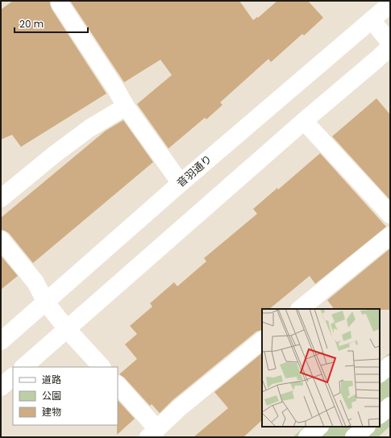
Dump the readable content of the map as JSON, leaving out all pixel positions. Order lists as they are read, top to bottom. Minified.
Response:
{"streets":{"main road":["音羽通り"]},"legend":["道路","公園","建物"],"scale_bar":"20 m"}
